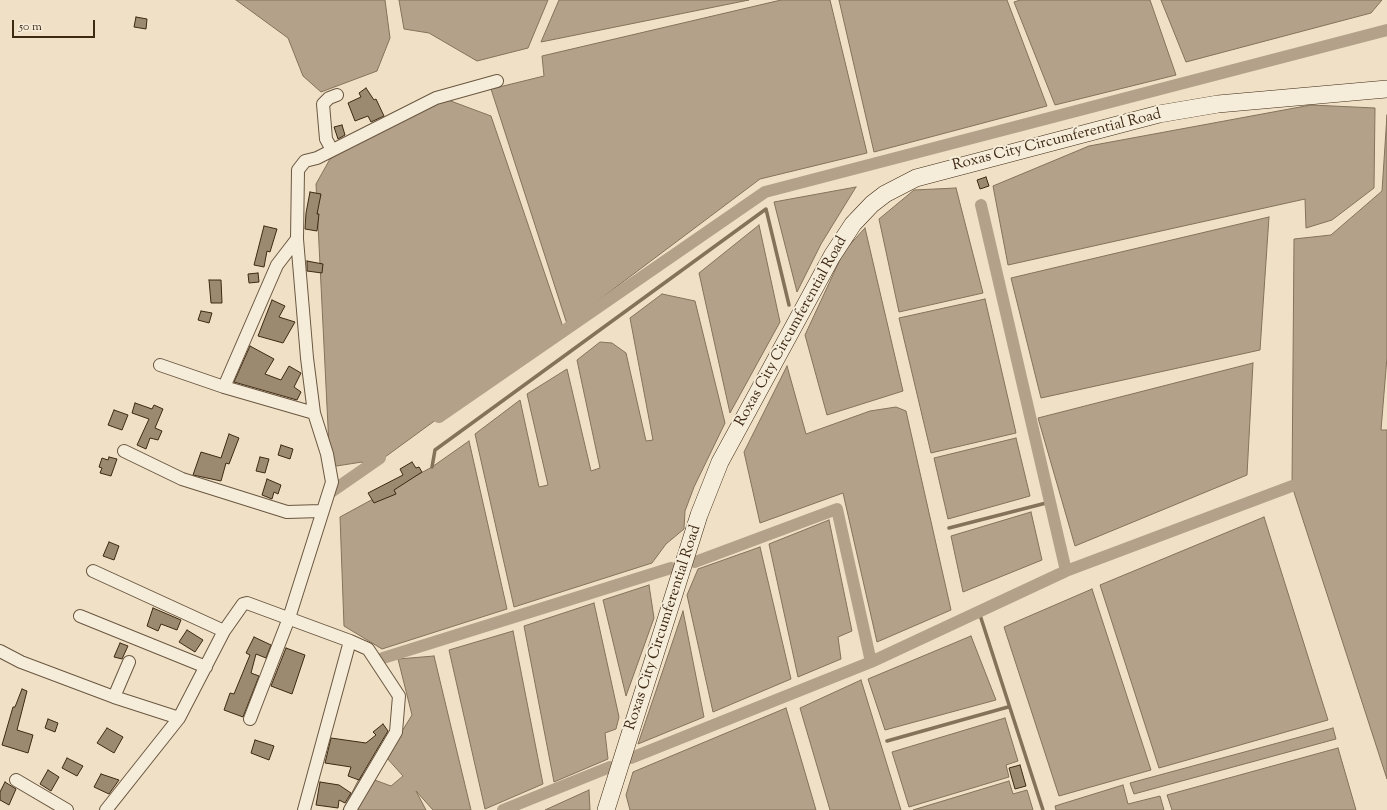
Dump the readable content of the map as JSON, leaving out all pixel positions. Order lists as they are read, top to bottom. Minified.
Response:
{"streets":{"main road":["Roxas City Circumferential Road"]},"scale_bar":"50 m"}
